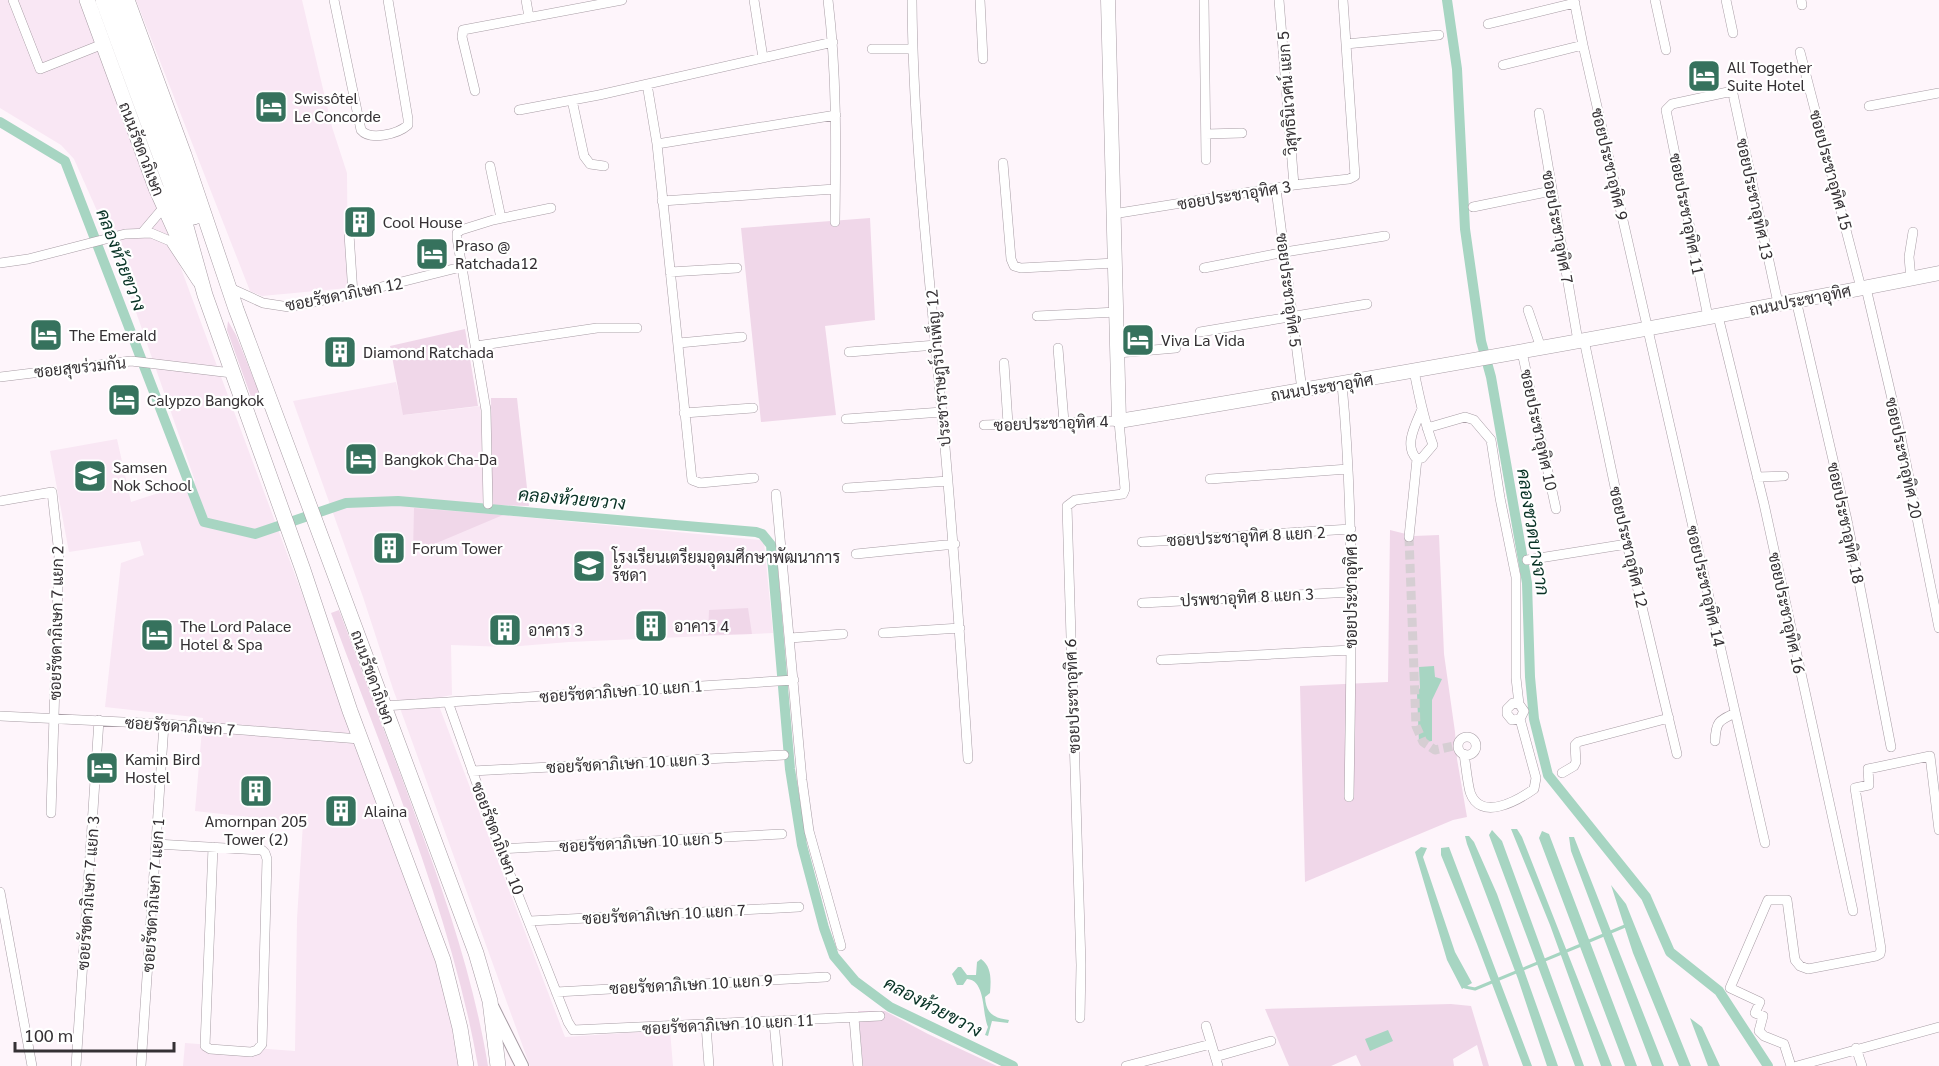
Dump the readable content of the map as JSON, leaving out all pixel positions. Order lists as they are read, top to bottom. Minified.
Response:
{"streets":{"main road":["ถนนรัชดาภิเษก","ถนนประชาอุทิศ"],"street":["วิสุทธินิเวศน์ แยก 5","ซอยประชาอุทิศ 9","ซอยประชาอุทิศ 15","ซอยประชาอุทิศ 3","ซอยประชาอุทิศ 13","ซอยประชาอุทิศ 11","ซอยประชาอุทิศ 7","ซอยประชาอุทิศ 5","ซอยรัชดาภิเษก 12","ซอยสุขร่วมกัน","ประชาราษฎร์บำเพ็ญ 12","ซอยประชาอุทิศ 4","ซอยประชาอุทิศ 10","ซอยประชาอุทิศ 20","ซอยประชาอุทิศ 18","ซอยประชาอุทิศ 8 แยก 2","ซอยประชาอุทิศ 12","ซอยประชาอุทิศ 14","ซอยประชาอุทิศ 8","ปรพชาอุทิศ 8 แยก 3","ซอยประชาอุทิศ 16","ซอยรัชดาภิเษก 7 แยก 2","ซอยรัชดาภิเษก 10 แยก 1","ซอยประชาอุทิศ 6","ซอยรัชดาภิเษก 7","ซอยรัชดาภิเษก 10 แยก 3","ซอยรัชดาภิเษก 10","ซอยรัชดาภิเษก 10 แยก 5","ซอยรัชดาภิเษก 7 แยก 3","ซอยรัชดาภิเษก 7 แยก 1","ซอยรัชดาภิเษก 10 แยก 7","ซอยรัชดาภิเษก 10 แยก 9","ซอยรัชดาภิเษก 10 แยก 11"]},"crossings":[["วิสุทธินิเวศน์ แยก 5","ซอยประชาอุทิศ 3"],["ถนนรัชดาภิเษก","ซอยรัชดาภิเษก 12"],["ถนนรัชดาภิเษก","ซอยสุขร่วมกัน"],["ถนนรัชดาภิเษก","ซอยรัชดาภิเษก 7"],["ซอยประชาอุทิศ 9","ถนนประชาอุทิศ"],["ซอยประชาอุทิศ 9","ซอยประชาอุทิศ 14"],["ซอยประชาอุทิศ 15","ถนนประชาอุทิศ"],["ซอยประชาอุทิศ 15","ซอยประชาอุทิศ 20"],["ซอยประชาอุทิศ 3","ซอยประชาอุทิศ 5"],["ซอยประชาอุทิศ 13","ซอยประชาอุทิศ 11"],["ซอยประชาอุทิศ 13","ถนนประชาอุทิศ"],["ซอยประชาอุทิศ 11","ถนนประชาอุทิศ"],["ซอยประชาอุทิศ 11","ซอยประชาอุทิศ 16"],["ซอยประชาอุทิศ 7","ถนนประชาอุทิศ"],["ซอยประชาอุทิศ 7","ซอยประชาอุทิศ 12"],["ซอยประชาอุทิศ 5","ถนนประชาอุทิศ"],["ถนนประชาอุทิศ","ซอยประชาอุทิศ 4"],["ถนนประชาอุทิศ","ซอยประชาอุทิศ 10"],["ถนนประชาอุทิศ","ซอยประชาอุทิศ 20"],["ถนนประชาอุทิศ","ซอยประชาอุทิศ 18"],["ถนนประชาอุทิศ","ซอยประชาอุทิศ 12"],["ถนนประชาอุทิศ","ซอยประชาอุทิศ 14"],["ถนนประชาอุทิศ","ซอยประชาอุทิศ 8"],["ถนนประชาอุทิศ","ซอยประชาอุทิศ 16"],["ถนนประชาอุทิศ","ซอยประชาอุทิศ 6"],["ซอยประชาอุทิศ 4","ซอยประชาอุทิศ 6"],["ซอยประชาอุทิศ 8 แยก 2","ซอยประชาอุทิศ 8"],["ซอยประชาอุทิศ 8","ปรพชาอุทิศ 8 แยก 3"],["ซอยรัชดาภิเษก 7 แยก 2","ซอยรัชดาภิเษก 7"],["ซอยรัชดาภิเษก 10 แยก 1","ซอยรัชดาภิเษก 10"],["ซอยรัชดาภิเษก 7","ซอยรัชดาภิเษก 7 แยก 3"],["ซอยรัชดาภิเษก 7","ซอยรัชดาภิเษก 7 แยก 1"],["ซอยรัชดาภิเษก 10 แยก 3","ซอยรัชดาภิเษก 10"],["ซอยรัชดาภิเษก 10","ซอยรัชดาภิเษก 10 แยก 5"],["ซอยรัชดาภิเษก 10","ซอยรัชดาภิเษก 10 แยก 7"],["ซอยรัชดาภิเษก 10","ซอยรัชดาภิเษก 10 แยก 9"],["ซอยรัชดาภิเษก 10","ซอยรัชดาภิเษก 10 แยก 11"]],"water":["คลองห้วยขวาง","คลองชวดบางจาก"],"places":{"hotel":["All Together Suite Hotel","Swissôtel Le Concorde","Praso @ Ratchada12","The Emerald","Viva La Vida","Calypzo Bangkok","Bangkok Cha-Da","The Lord Palace Hotel & Spa","Kamin Bird Hostel"],"building":["Cool House","Diamond Ratchada","Forum Tower","อาคาร 4","อาคาร 3","Amornpan 205 Tower (2)","Alaina"],"school or university":["Samsen Nok School","โรงเรียนเตรียมอุดมศึกษาพัฒนาการ รัชดา"]},"scale_bar":"100 m"}
